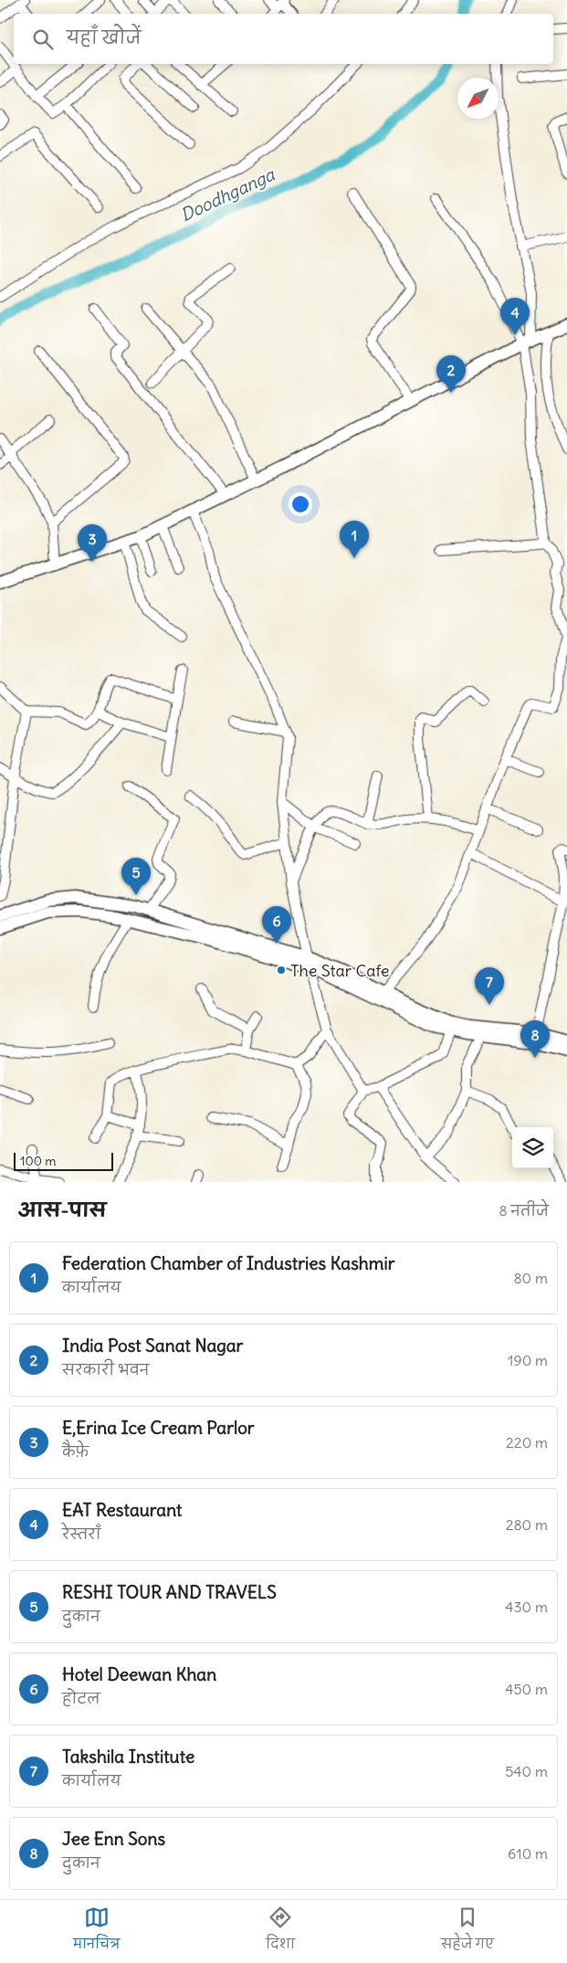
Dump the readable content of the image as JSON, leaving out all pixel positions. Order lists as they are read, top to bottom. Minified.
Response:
{"water":["Doodhganga"],"places":["The Star Cafe"],"scale_bar":"100 m","north":"bottom left","page":{"search":"यहाँ खोजें","pins":["4","2","1","3","5","6","7","8"],"scale":"100 m","heading":["आस-पास","8 नतीजे"],"list":[{"mark":"1","name":"Federation Chamber of Industries Kashmir","note":"कार्यालय","value":"80 m"},{"mark":"2","name":"India Post Sanat Nagar","note":"सरकारी भवन","value":"190 m"},{"mark":"3","name":"E,Erina Ice Cream Parlor","note":"कैफ़े","value":"220 m"},{"mark":"4","name":"EAT Restaurant","note":"रेस्तराँ","value":"280 m"},{"mark":"5","name":"RESHI TOUR AND TRAVELS","note":"दुकान","value":"430 m"},{"mark":"6","name":"Hotel Deewan Khan","note":"होटल","value":"450 m"},{"mark":"7","name":"Takshila Institute","note":"कार्यालय","value":"540 m"},{"mark":"8","name":"Jee Enn Sons","note":"दुकान","value":"610 m"}],"nav":["मानचित्र","दिशा","सहेजे गए"]}}
